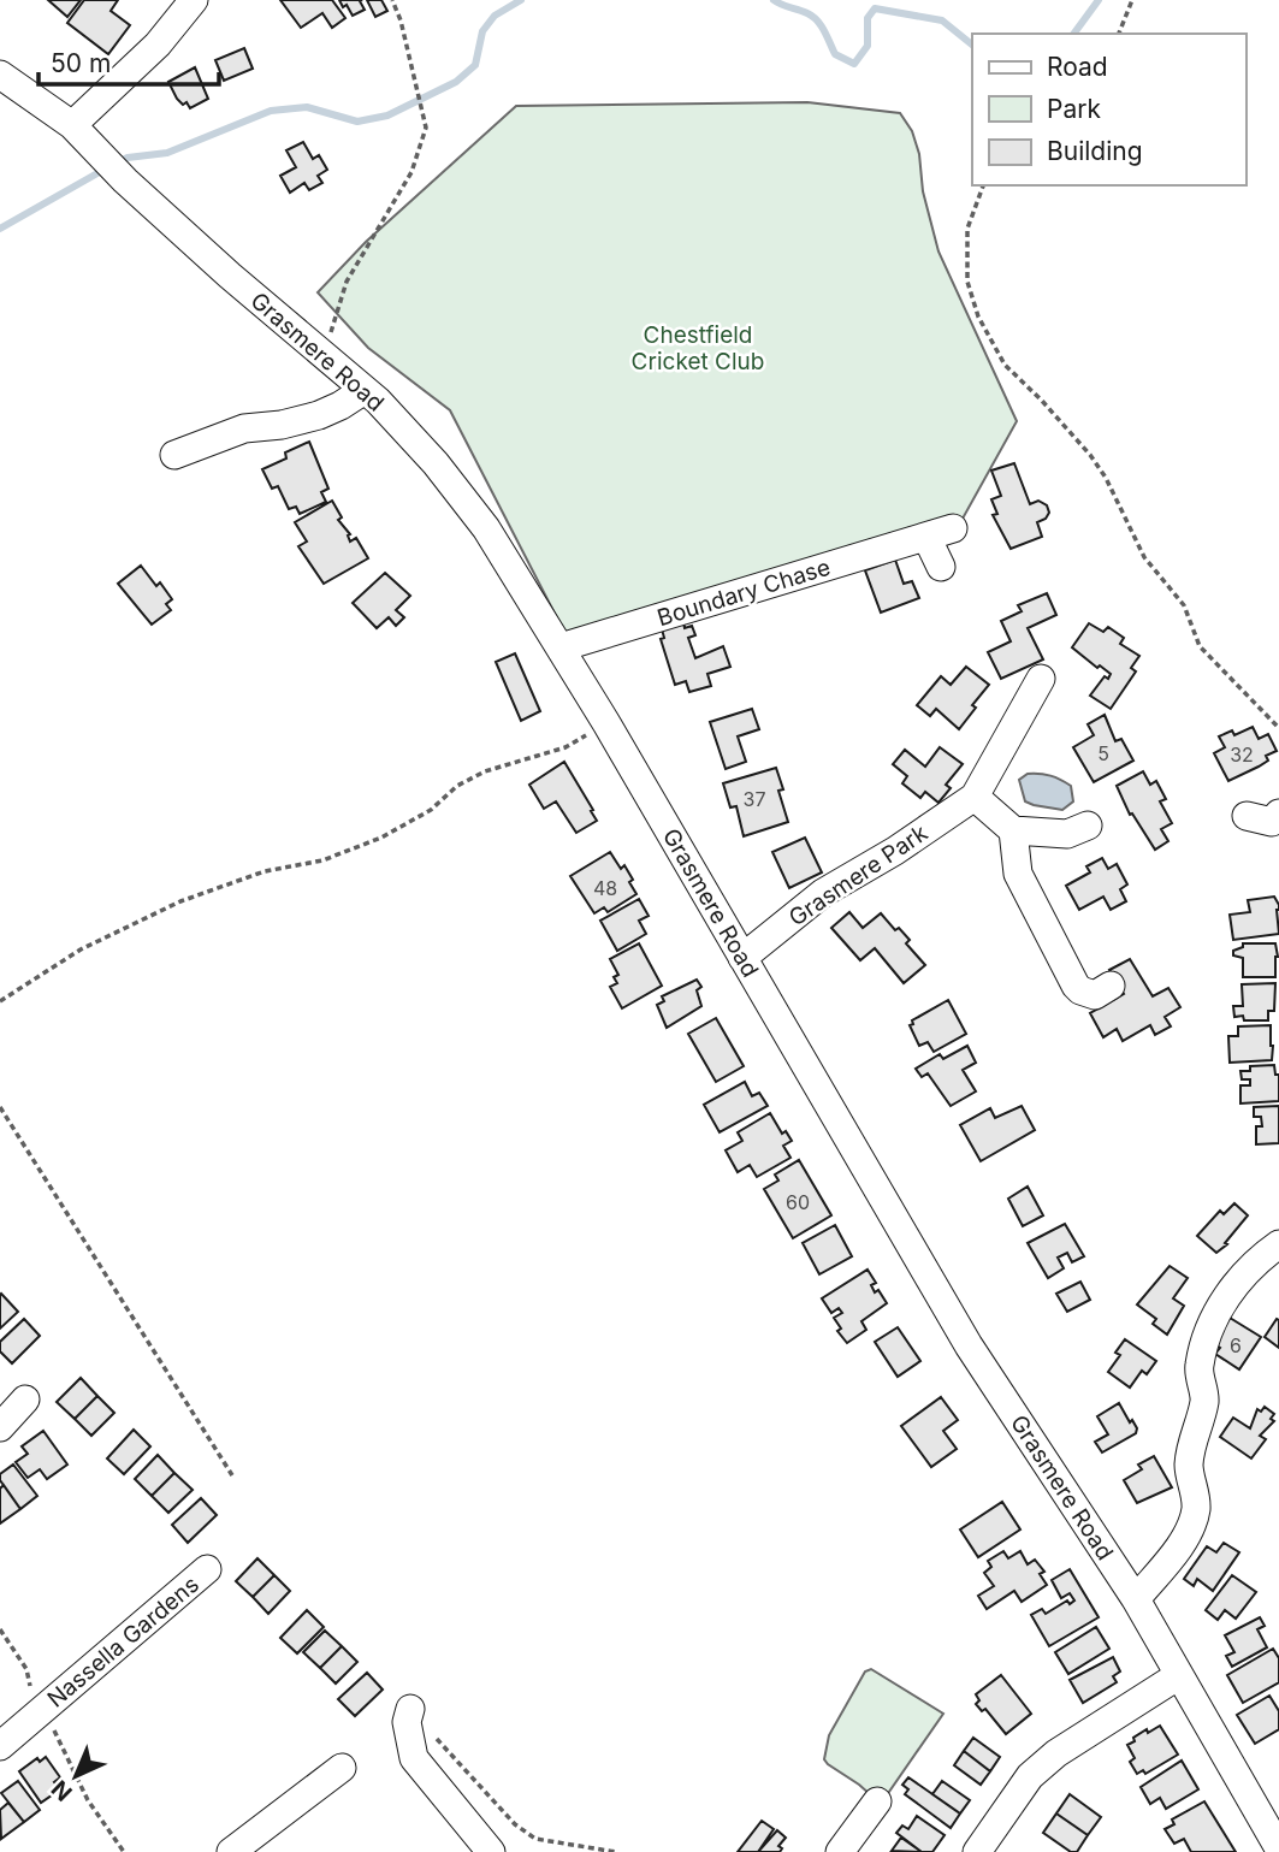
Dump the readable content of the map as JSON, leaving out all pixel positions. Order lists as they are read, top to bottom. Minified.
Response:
{"streets":{"street":["Grasmere Road","Boundary Chase","Grasmere Park","Nassella Gardens"]},"crossings":[["Grasmere Road","Boundary Chase"],["Grasmere Road","Grasmere Park"]],"parks":["Chestfield Cricket Club"],"house_numbers":["5","32","37","48","60","6"],"legend":["Road","Park","Building"],"scale_bar":"50 m","north":"bottom left"}
